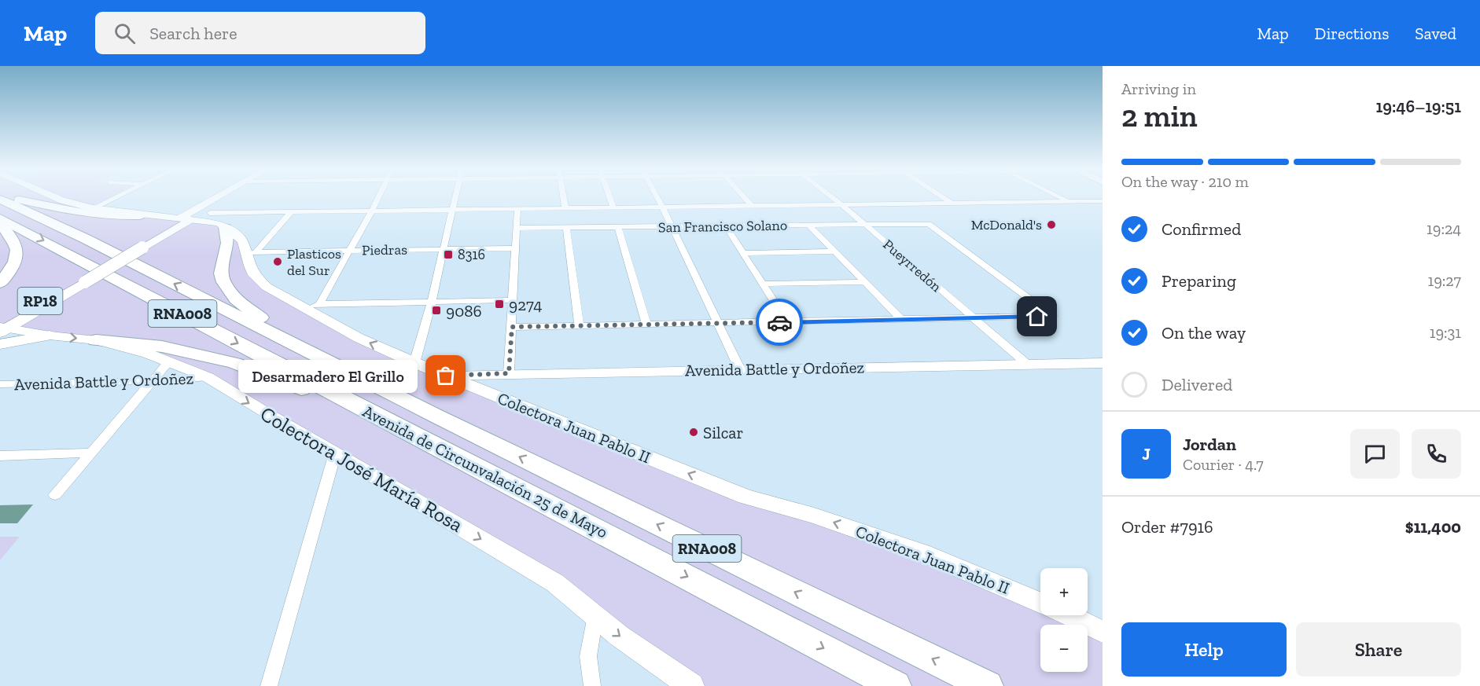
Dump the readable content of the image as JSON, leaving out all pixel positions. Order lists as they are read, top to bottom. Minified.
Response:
{"streets":{"highway":["RNA008","Avenida de Circunvalación 25 de Mayo"],"main road":["RP18","Avenida Battle y Ordoñez","Colectora Juan Pablo II","Colectora José María Rosa"],"street":["San Francisco Solano","Piedras","Pueyrredón"]},"crossings":[["San Francisco Solano","Pueyrredón"],["Piedras","Colectora Juan Pablo II"],["Pueyrredón","Avenida Battle y Ordoñez"],["RP18","Colectora Juan Pablo II"],["RP18","Colectora José María Rosa"],["Avenida Battle y Ordoñez","Colectora Juan Pablo II"],["Avenida Battle y Ordoñez","Colectora José María Rosa"]],"one_way":["Colectora Juan Pablo II","Colectora José María Rosa"],"places":{"other":["McDonald's","Plasticos del Sur","Desarmadero El Grillo","Silcar"],"transit":["8316","9274","9086"]},"page":{"header":"Map","search":"Search here","nav":["Map","Directions","Saved"],"heading":["2 min","Arriving in","19:46–19:51"],"panel":["Jordan","Courier · 4.7","Order #7916","$11,400"],"bar":"On the way · 210 m","list":[["Confirmed","19:24"],["Preparing","19:27"],["On the way","19:31"],"Delivered"],"bubble":"Desarmadero El Grillo","round":"J","map_buttons":["+","−"],"buttons":["Help","Share"]}}
